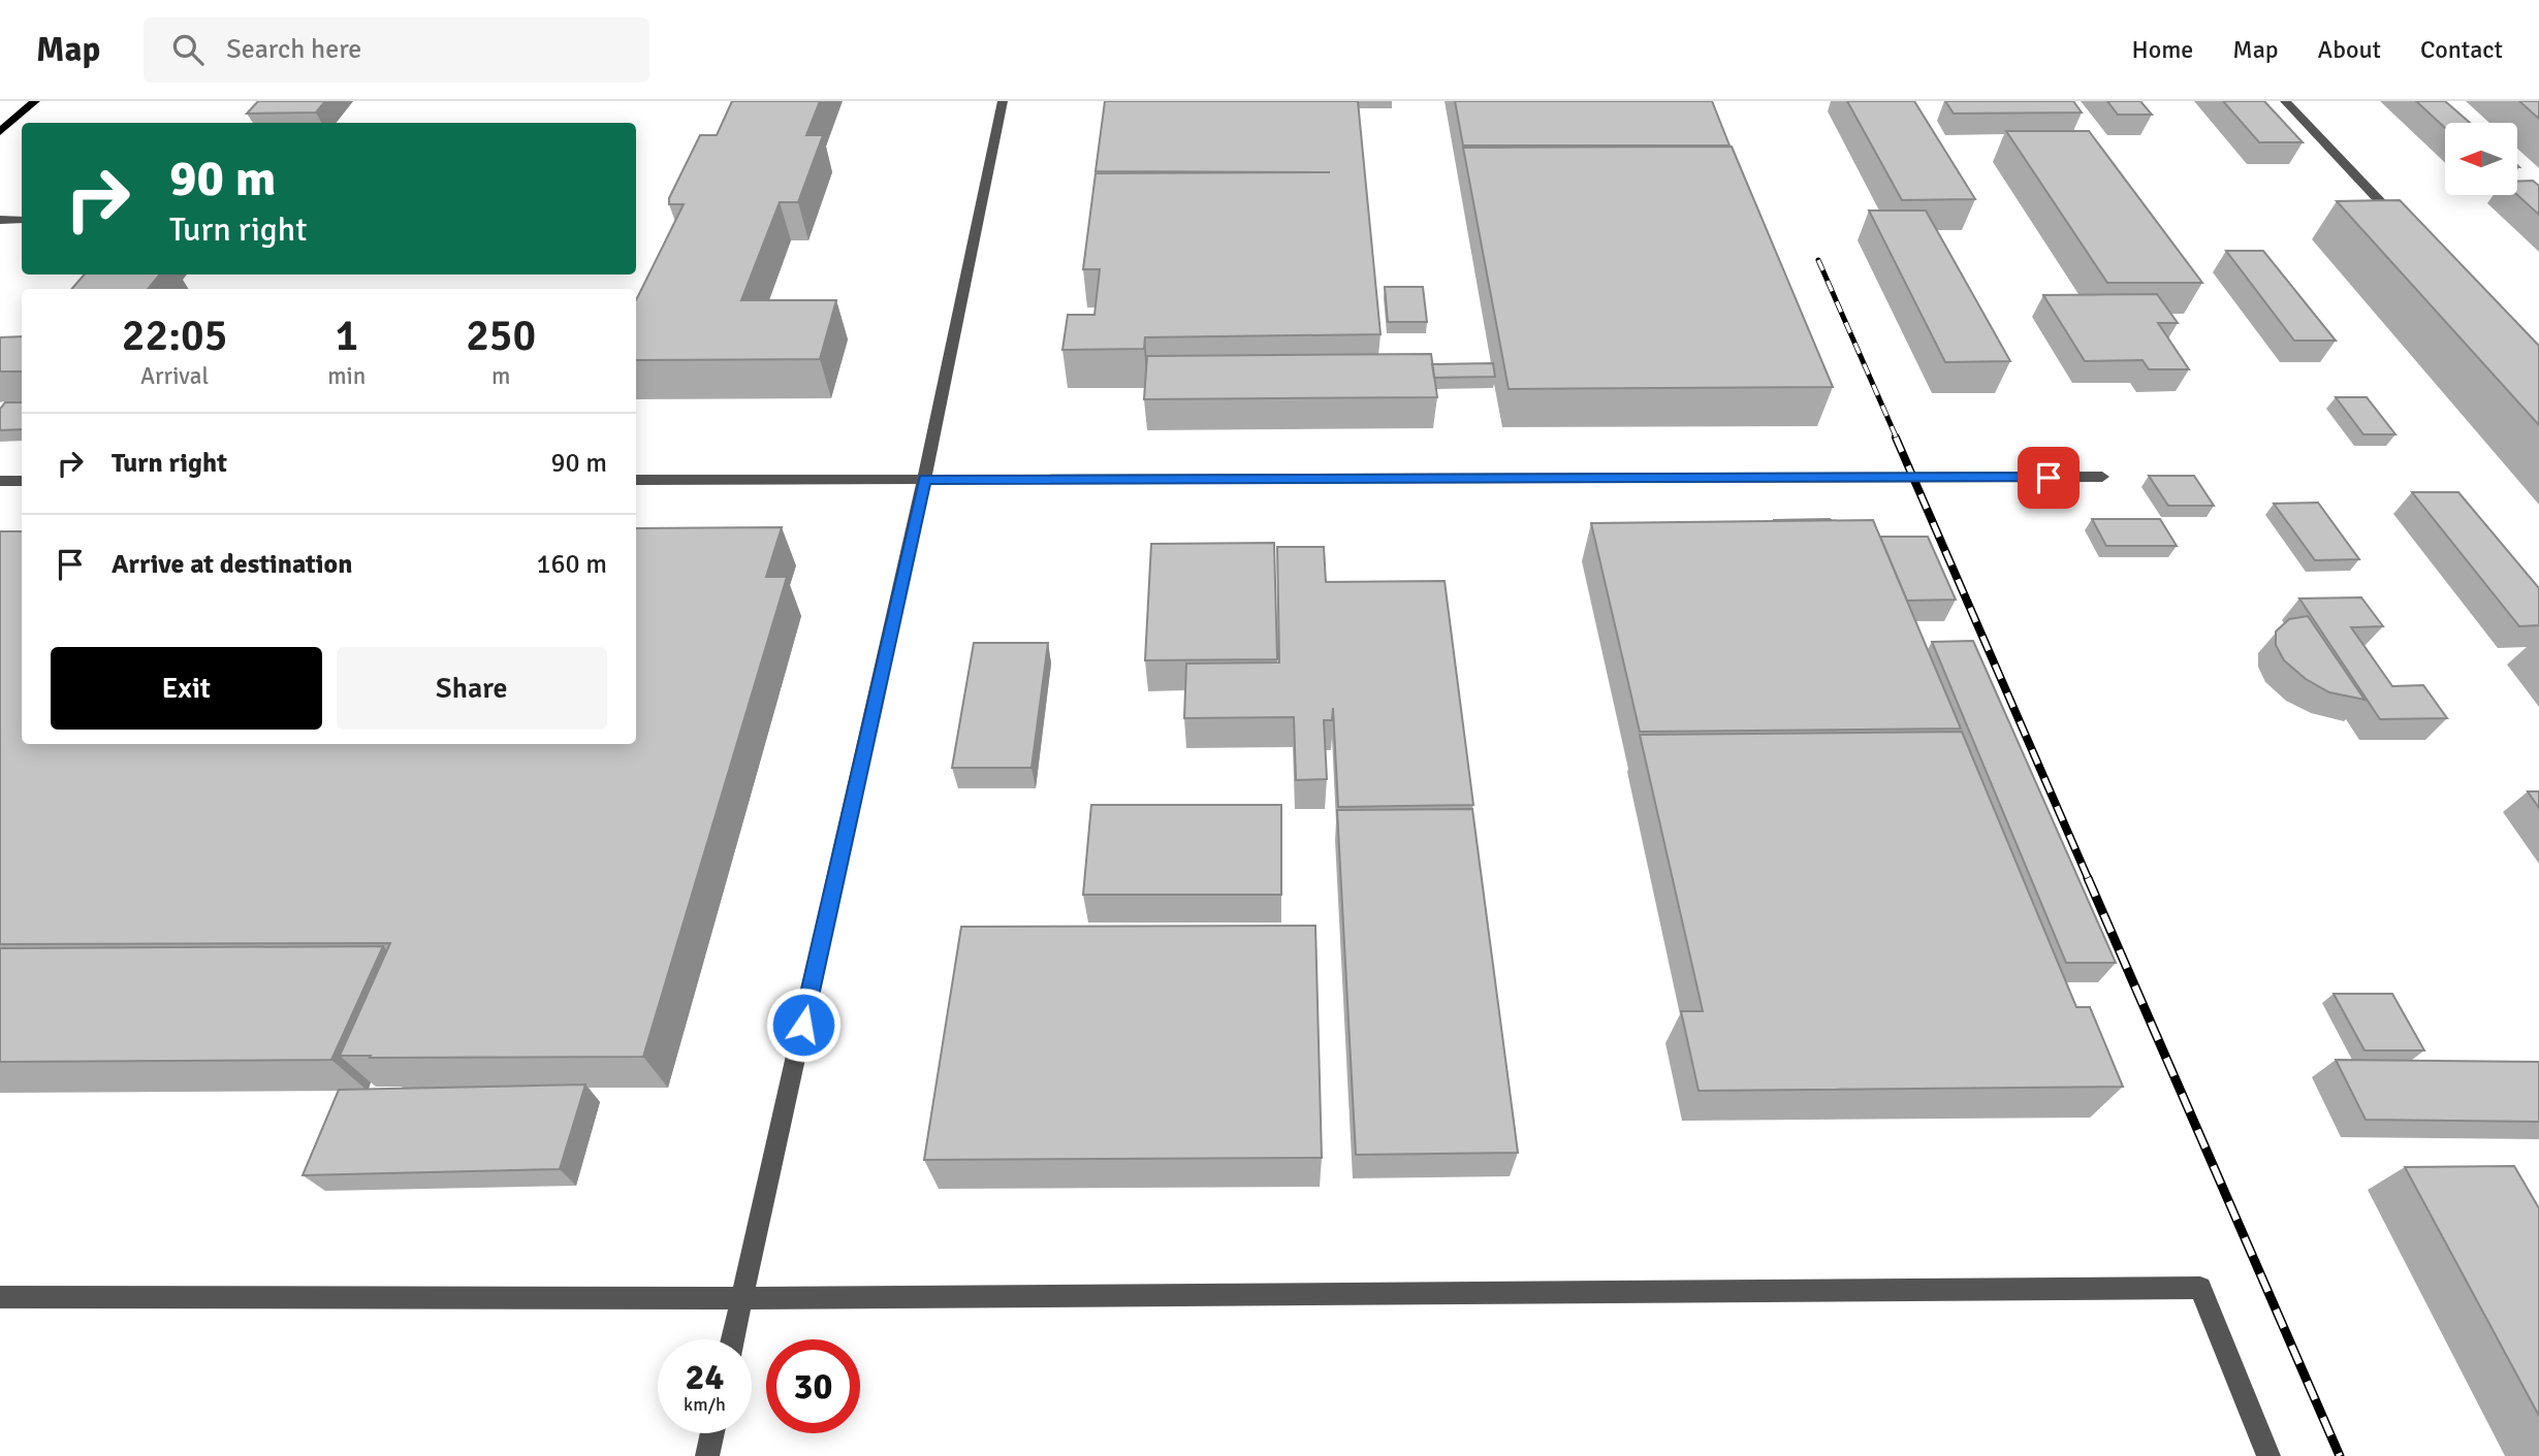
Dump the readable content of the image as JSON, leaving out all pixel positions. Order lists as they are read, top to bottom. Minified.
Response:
{"north":"left","page":{"header":"Map","search":"Search here","nav":["Home","Map","About","Contact"],"turn":["90 m","Turn right"],"eta":["22:05","Arrival","1","min","250","m"],"list":[{"name":"Turn right","value":"90 m"},{"name":"Arrive at destination","value":"160 m"}],"buttons":["Exit","Share"],"speed":"24 km/h","limit":"30"}}
